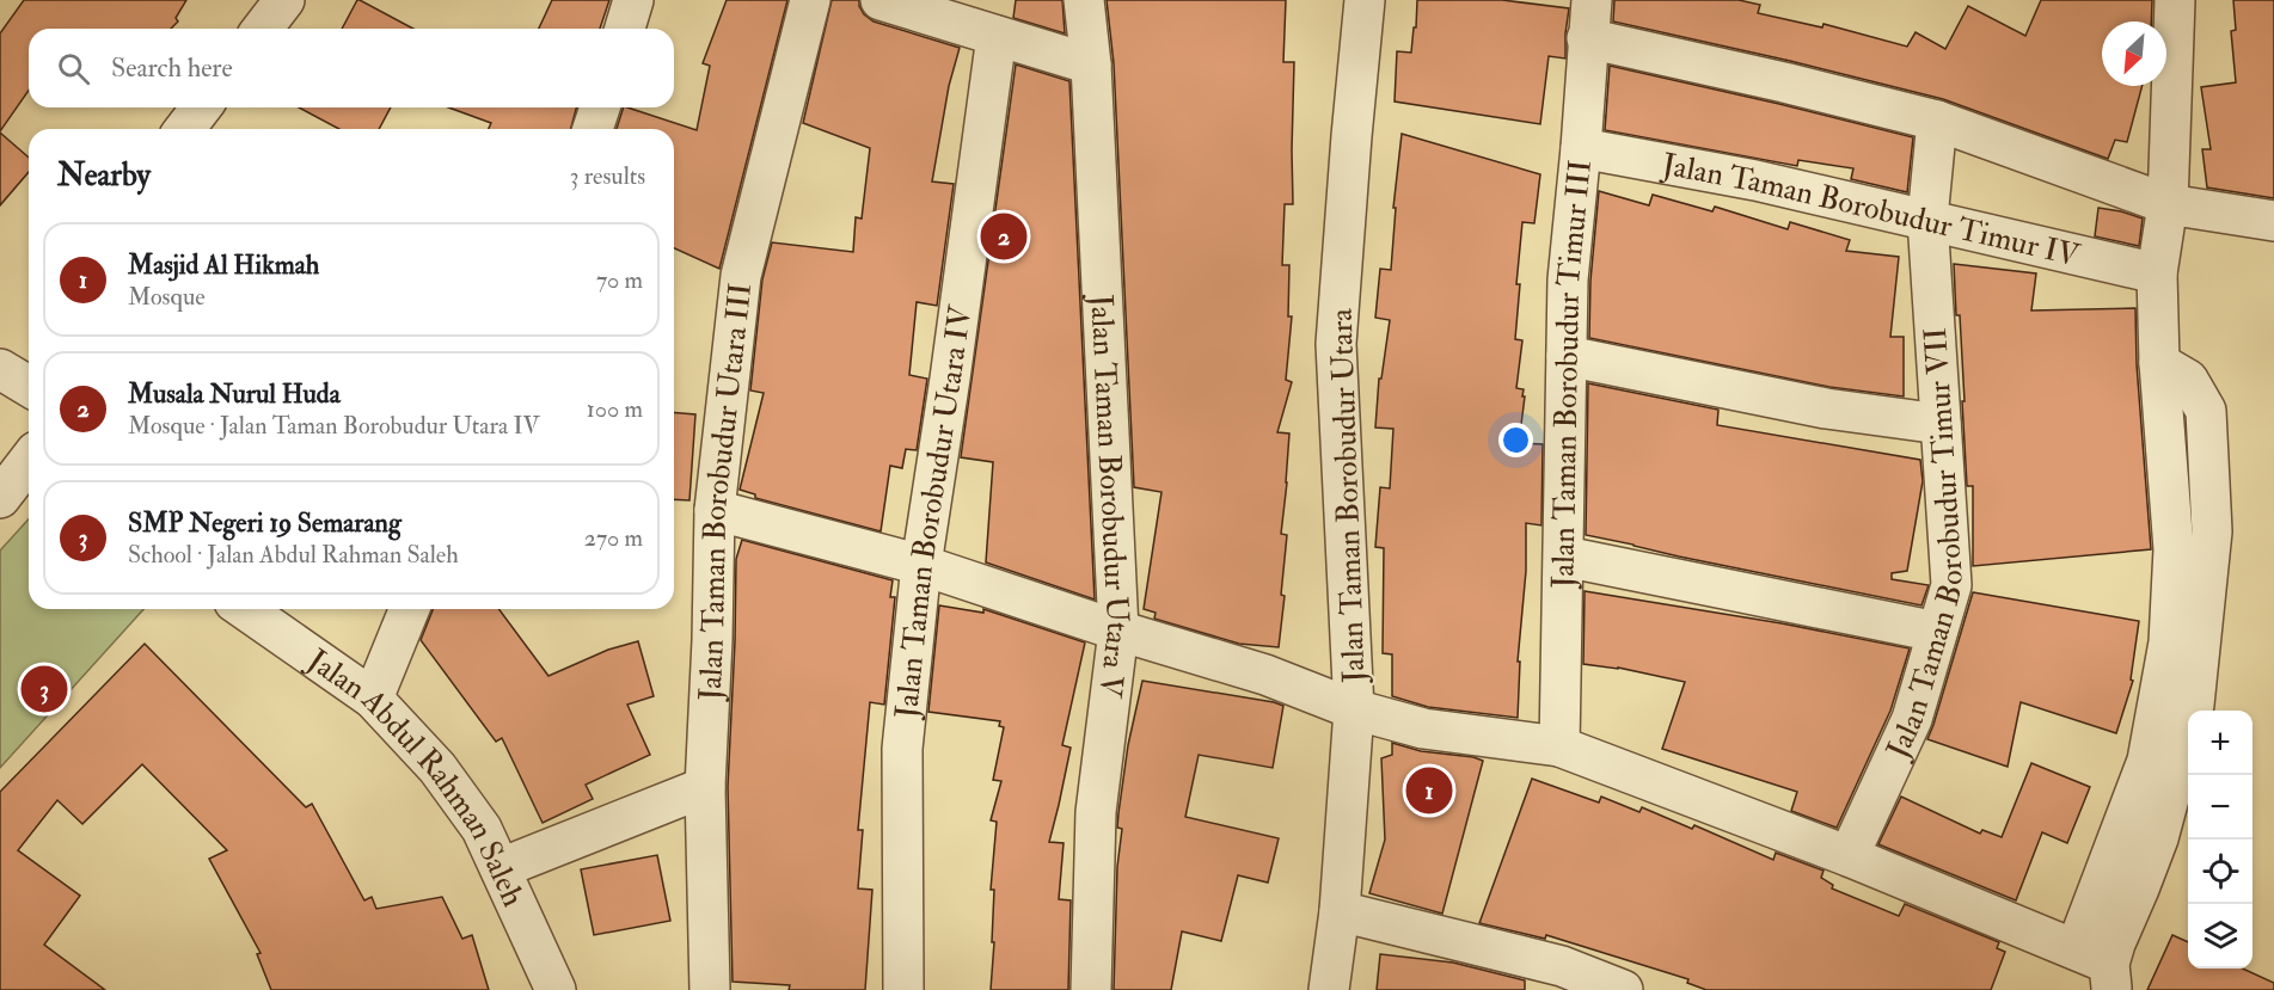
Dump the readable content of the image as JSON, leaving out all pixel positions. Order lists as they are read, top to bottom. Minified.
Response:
{"streets":{"street":["Jalan Taman Borobudur Timur IV","Jalan Taman Borobudur Timur III","Jalan Taman Borobudur Utara III","Jalan Taman Borobudur Utara V","Jalan Taman Borobudur Utara","Jalan Taman Borobudur Utara IV","Jalan Taman Borobudur Timur VII","Jalan Abdul Rahman Saleh"]},"crossings":[["Jalan Taman Borobudur Timur IV","Jalan Taman Borobudur Timur III"],["Jalan Taman Borobudur Timur IV","Jalan Taman Borobudur Timur VII"]],"north":"bottom left","page":{"search":"Search here","heading":["Nearby","3 results"],"pins":["2","3","1"],"list":[{"mark":"1","name":"Masjid Al Hikmah","note":"Mosque","value":"70 m"},{"mark":"2","name":"Musala Nurul Huda","note":"Mosque · Jalan Taman Borobudur Utara IV","value":"100 m"},{"mark":"3","name":"SMP Negeri 19 Semarang","note":"School · Jalan Abdul Rahman Saleh","value":"270 m"}],"map_buttons":["+","−"]}}
